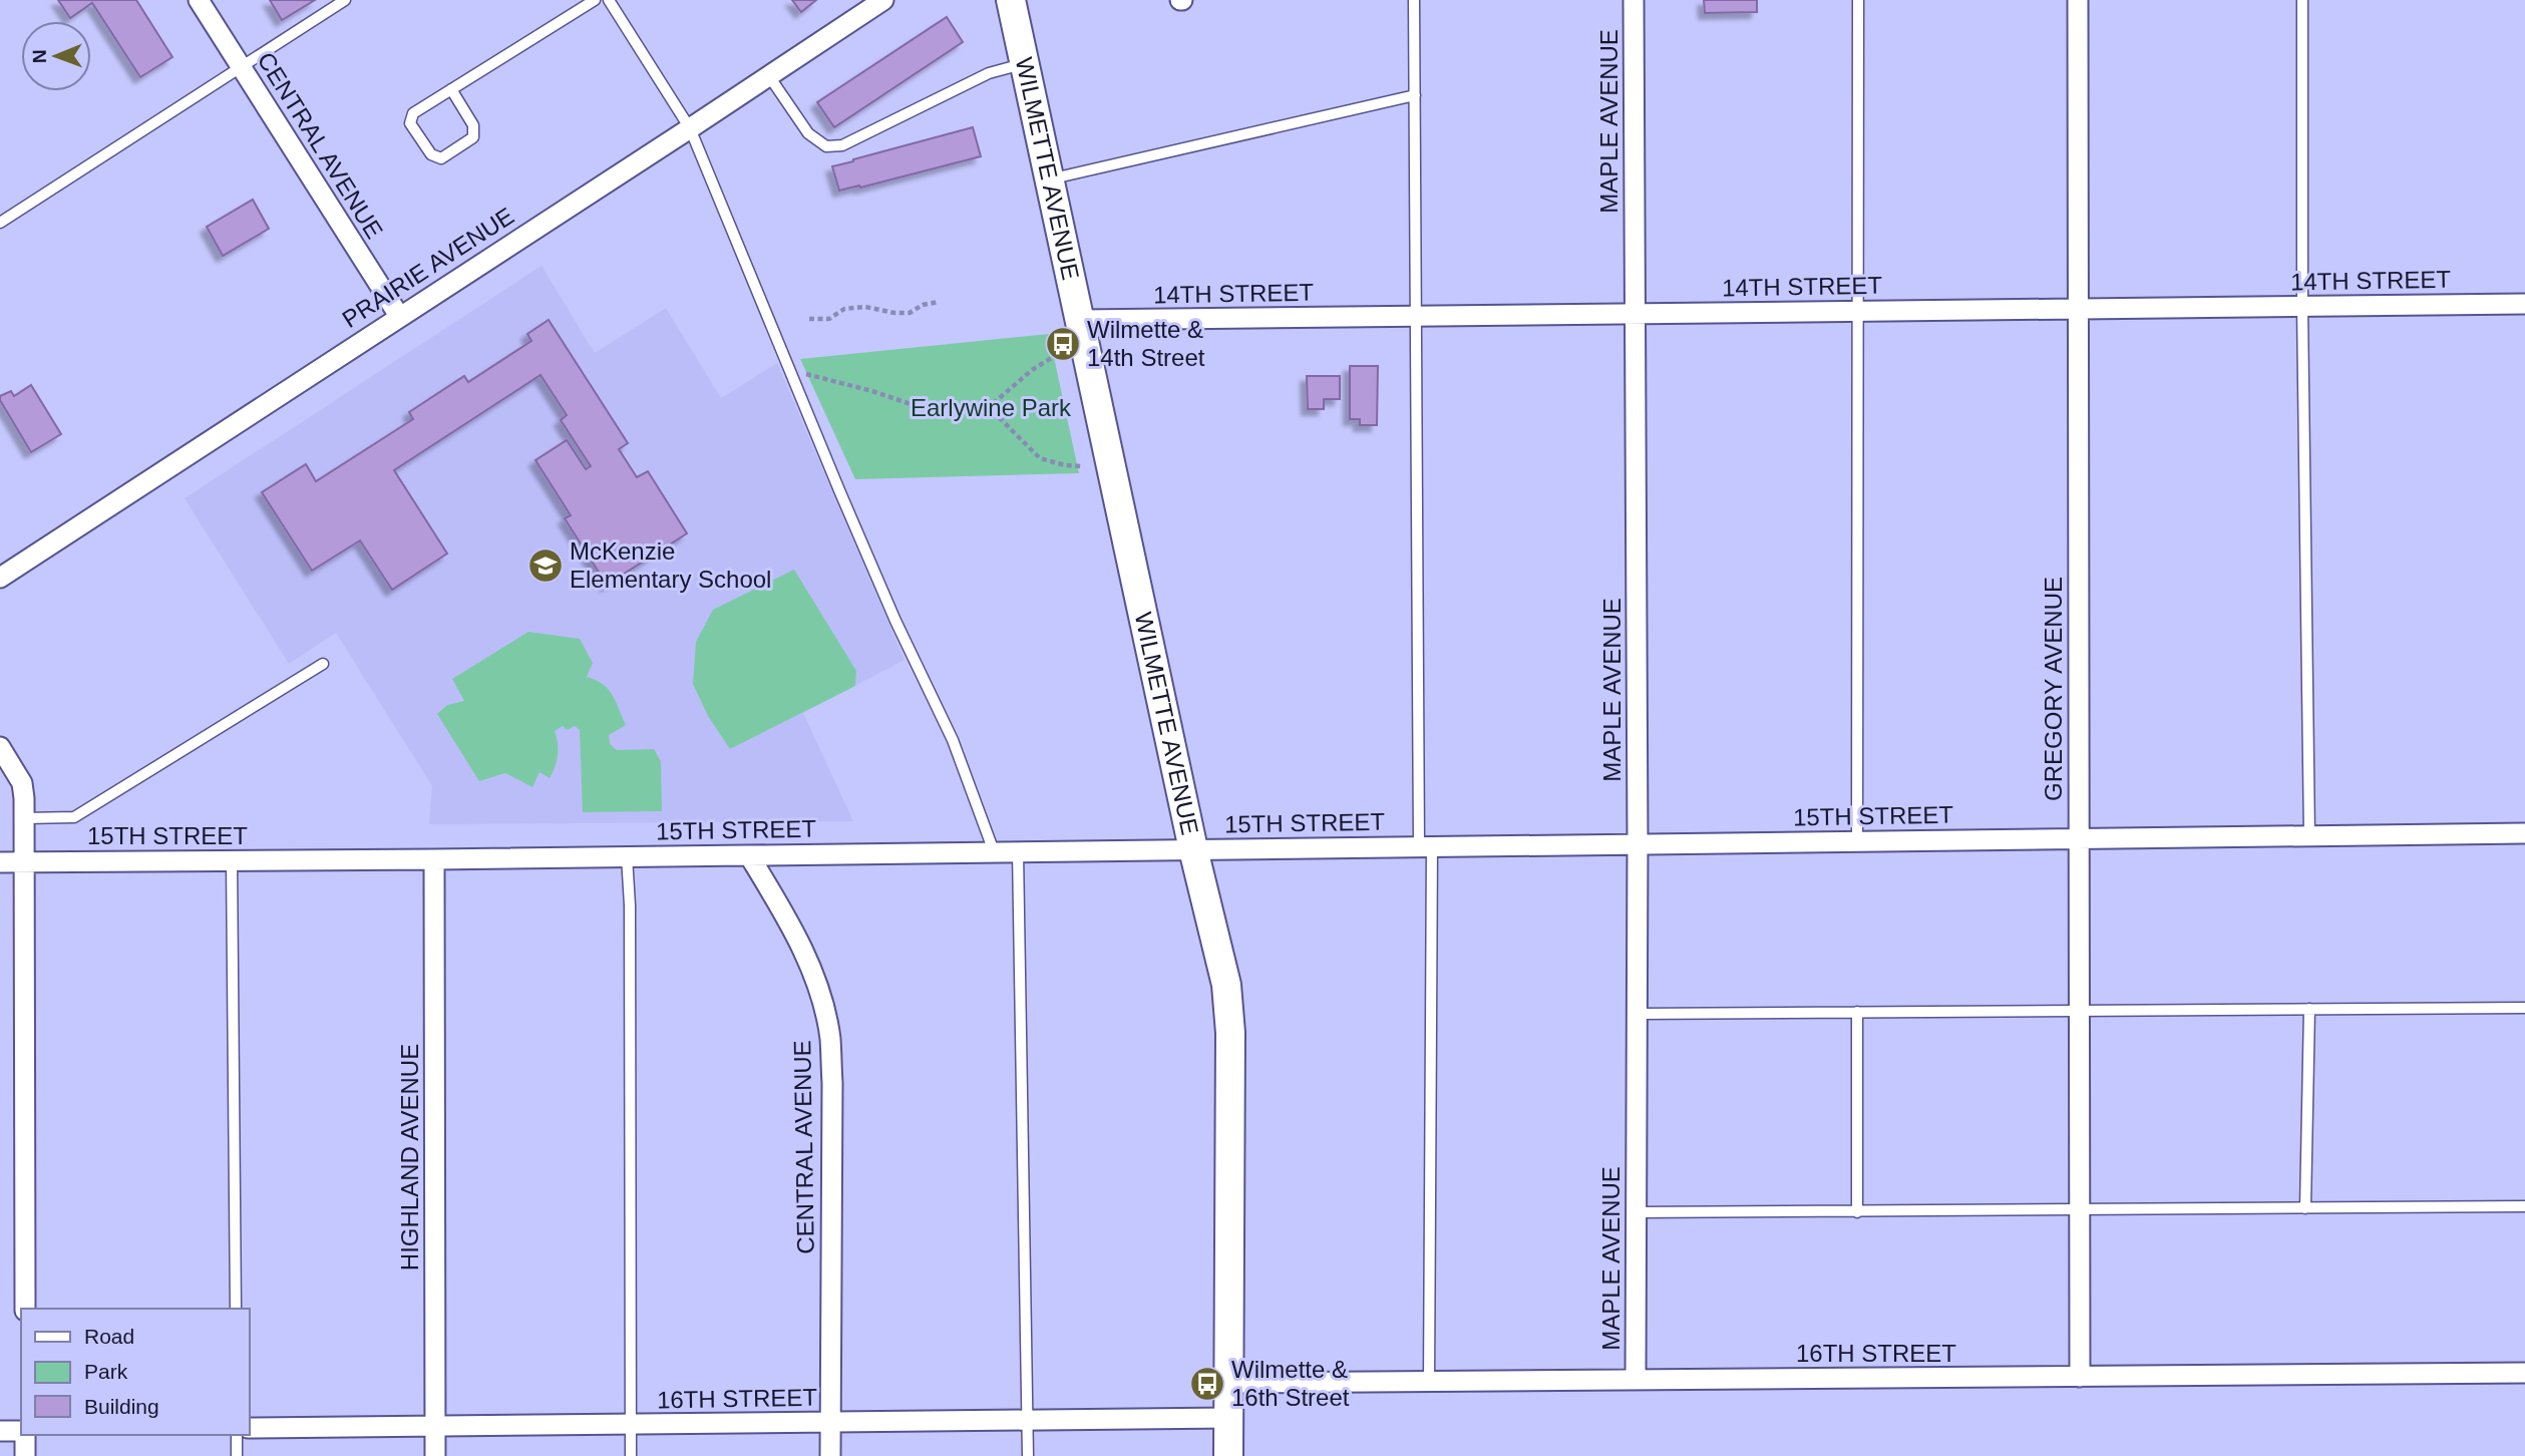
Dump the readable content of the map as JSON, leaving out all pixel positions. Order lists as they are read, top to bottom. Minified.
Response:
{"streets":{"street":["MAPLE AVENUE","CENTRAL AVENUE","WILMETTE AVENUE","PRAIRIE AVENUE","14TH STREET","GREGORY AVENUE","15TH STREET","HIGHLAND AVENUE","16TH STREET"]},"crossings":[["MAPLE AVENUE","14TH STREET"],["MAPLE AVENUE","15TH STREET"],["MAPLE AVENUE","16TH STREET"],["CENTRAL AVENUE","PRAIRIE AVENUE"],["CENTRAL AVENUE","15TH STREET"],["CENTRAL AVENUE","16TH STREET"],["WILMETTE AVENUE","14TH STREET"],["WILMETTE AVENUE","15TH STREET"],["WILMETTE AVENUE","16TH STREET"],["14TH STREET","GREGORY AVENUE"],["GREGORY AVENUE","15TH STREET"],["GREGORY AVENUE","16TH STREET"],["15TH STREET","HIGHLAND AVENUE"],["HIGHLAND AVENUE","16TH STREET"]],"parks":["Earlywine Park"],"places":{"bus stop":["Wilmette & 14th Street","Wilmette & 16th Street"],"school or university":["McKenzie Elementary School"]},"legend":["Road","Park","Building"],"north":"left"}
